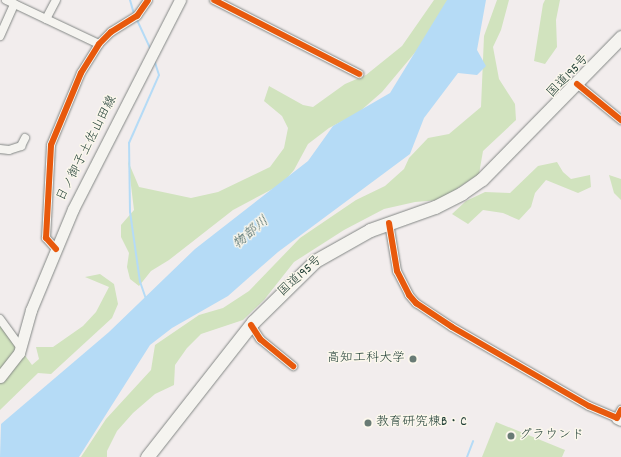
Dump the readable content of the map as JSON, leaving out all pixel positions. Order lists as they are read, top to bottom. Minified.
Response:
{"streets":{"highway":["国道195号"],"main road":["日ノ御子土佐山田線"]},"water":["物部川"],"places":["高知工科大学","教育研究棟B・C","グラウンド"]}
